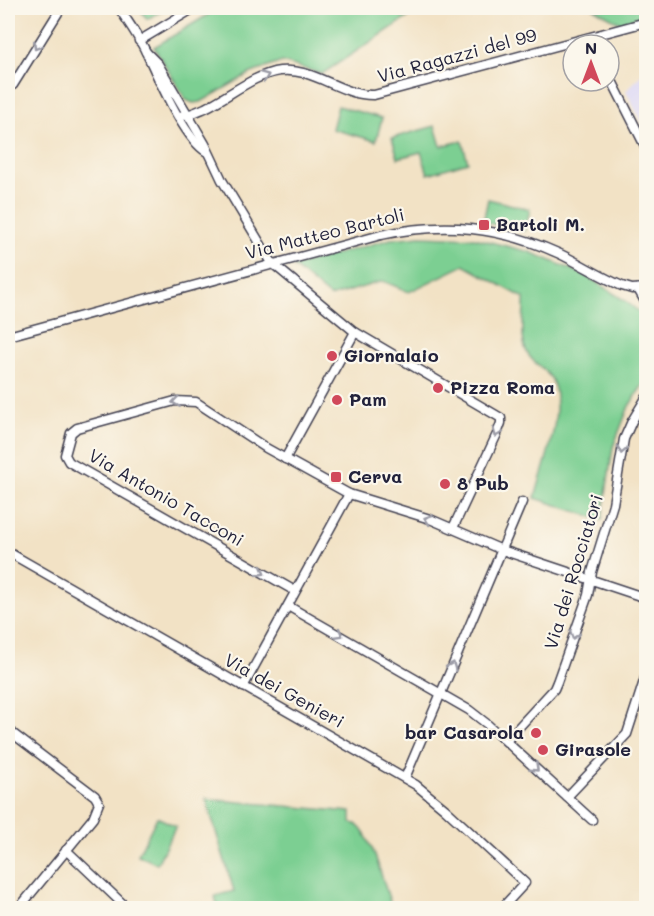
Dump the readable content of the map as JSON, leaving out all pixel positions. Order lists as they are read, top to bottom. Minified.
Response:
{"streets":{"street":["Via Ragazzi del 99","Via Matteo Bartoli","Via Antonio Tacconi","Via dei Rocciatori","Via dei Genieri"]},"one_way":["Via Ragazzi del 99","Via dei Rocciatori"],"places":{"transit":["Bartoli M.","Cerva"],"other":["Giornalaio","Pizza Roma","Pam","8 Pub","bar Casarola","Girasole"]},"north":"top"}
